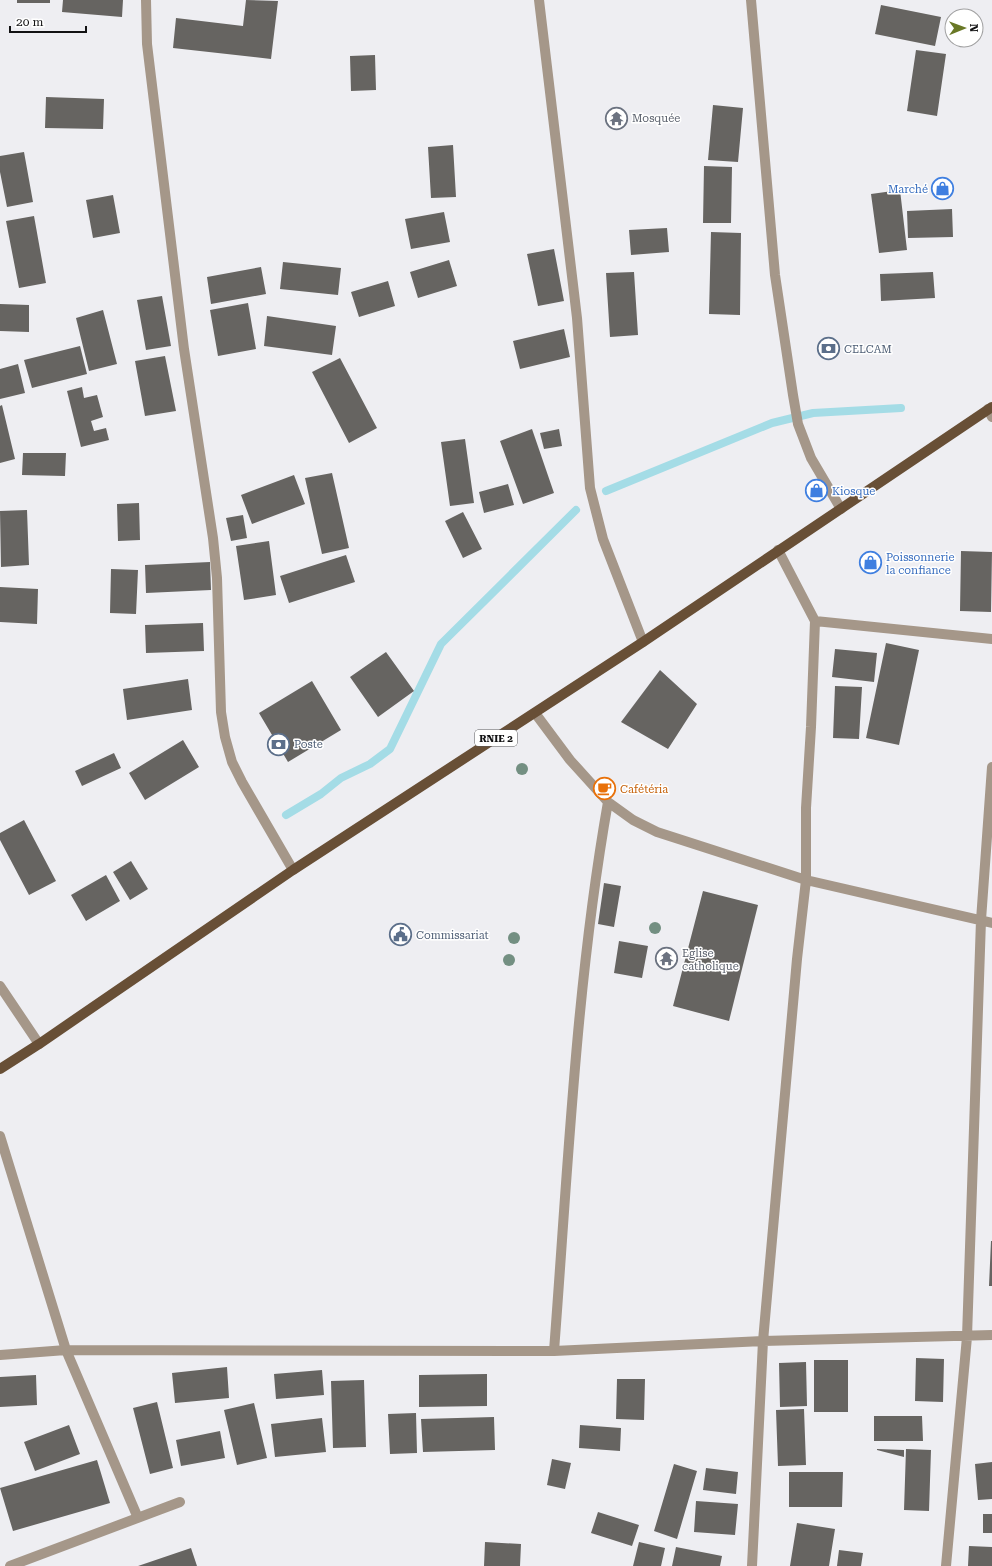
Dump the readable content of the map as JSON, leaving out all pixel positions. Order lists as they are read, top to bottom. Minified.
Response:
{"streets":{"main road":["RNIE 2"]},"places":{"temple":["Mosquée","Eglise catholique"],"shop":["Marché","Kiosque","Poissonnerie la confiance"],"bank":["CELCAM","Poste"],"cafe":["Cafétéria"],"public building":["Commissariat"]},"scale_bar":"20 m","north":"right"}
